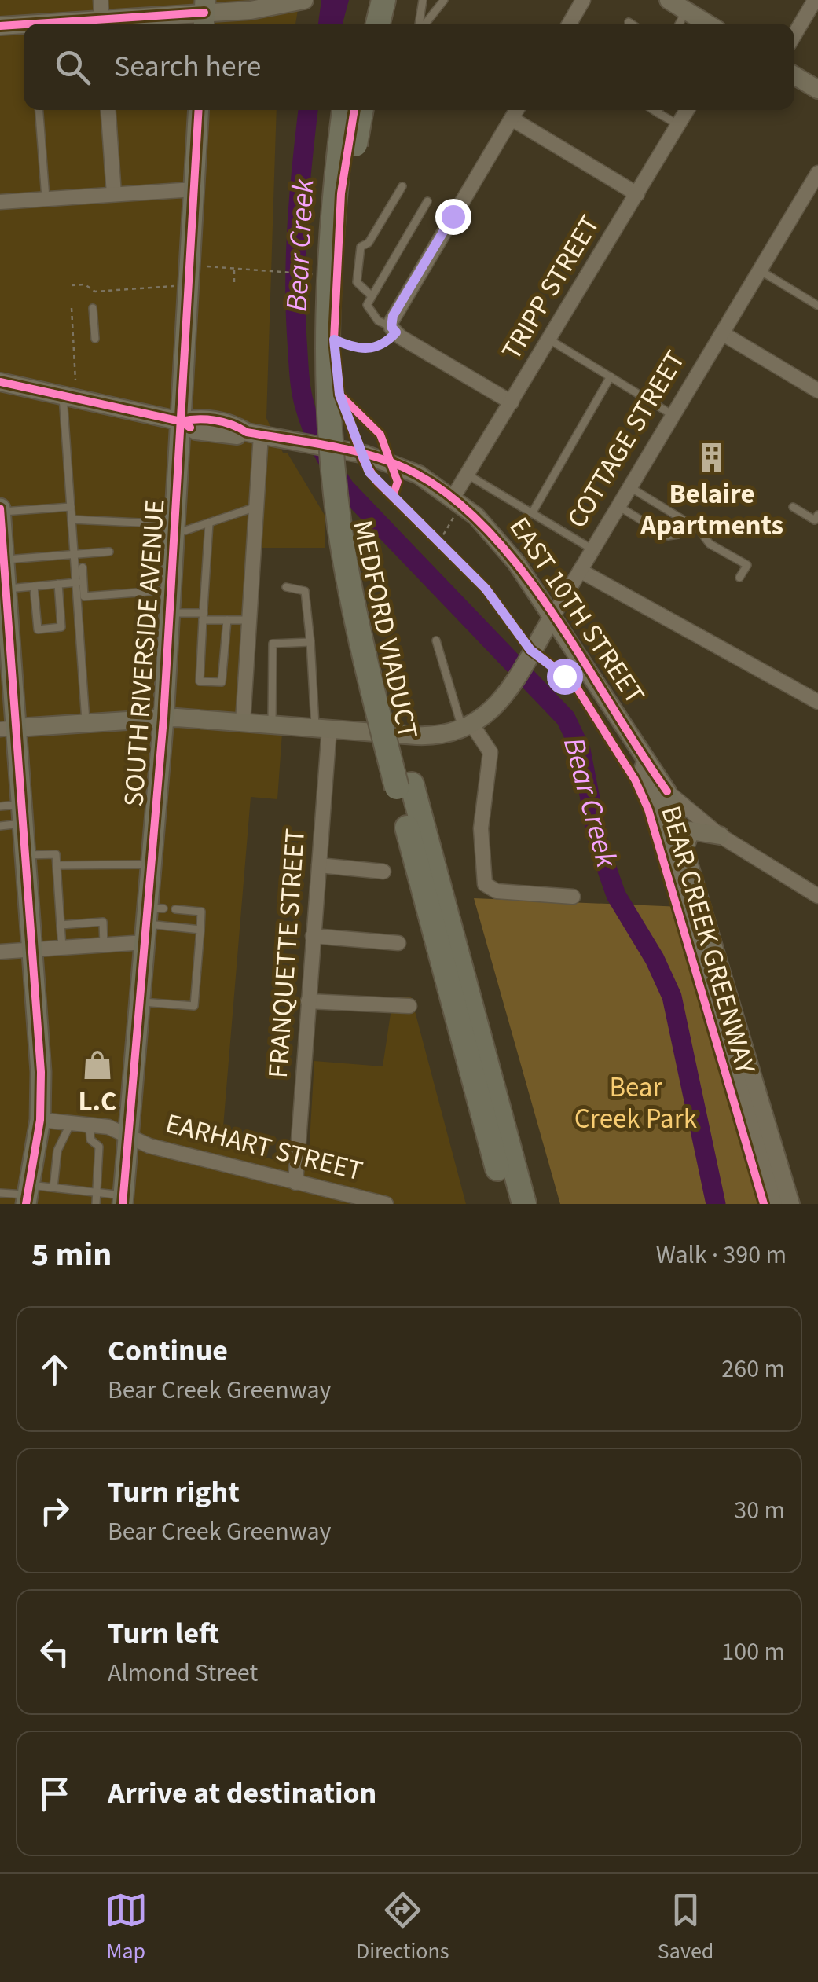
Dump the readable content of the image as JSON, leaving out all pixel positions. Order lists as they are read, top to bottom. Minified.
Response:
{"streets":{"highway":["MEDFORD VIADUCT"],"main road":["SOUTH RIVERSIDE AVENUE"],"street":["TRIPP STREET","COTTAGE STREET","EAST 10TH STREET","FRANQUETTE STREET","EARHART STREET"],"cycle path":["BEAR CREEK GREENWAY"]},"crossings":[["TRIPP STREET","EAST 10TH STREET"],["COTTAGE STREET","EAST 10TH STREET"],["EAST 10TH STREET","SOUTH RIVERSIDE AVENUE"],["SOUTH RIVERSIDE AVENUE","EARHART STREET"],["FRANQUETTE STREET","EARHART STREET"]],"water":["Bear Creek"],"parks":["Bear Creek Park"],"places":{"building":["Belaire Apartments"],"shop":["L.C"]},"page":{"search":"Search here","heading":["5 min","Walk · 390 m"],"list":[["Continue","Bear Creek Greenway","260 m"],["Turn right","Bear Creek Greenway","30 m"],["Turn left","Almond Street","100 m"],"Arrive at destination"],"nav":["Map","Directions","Saved"]}}
